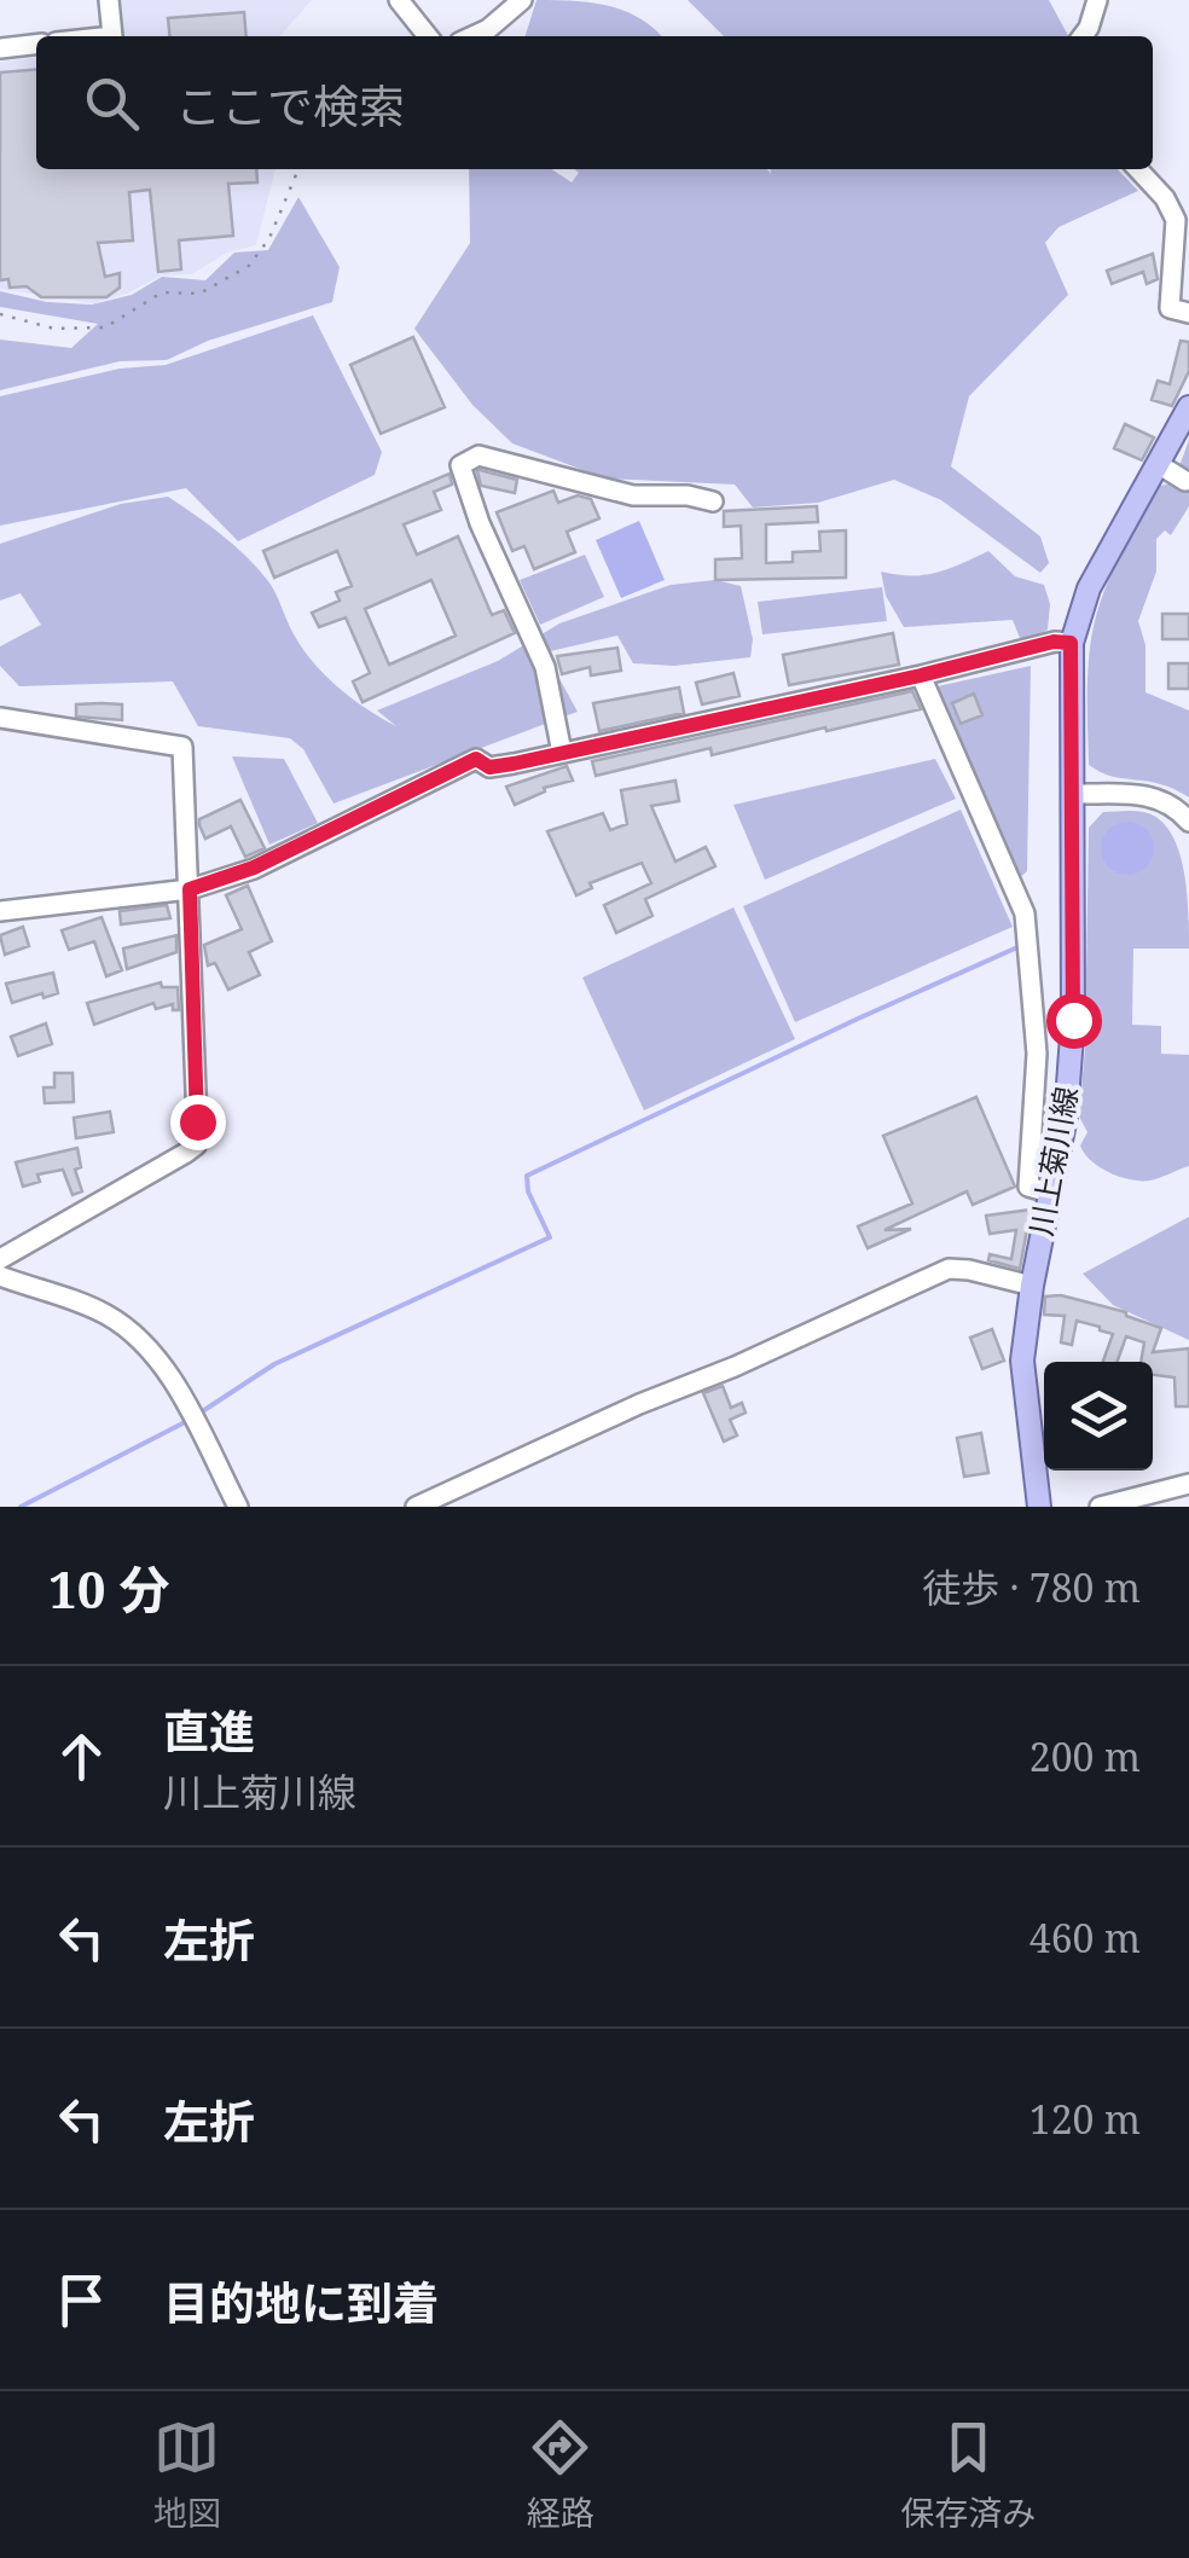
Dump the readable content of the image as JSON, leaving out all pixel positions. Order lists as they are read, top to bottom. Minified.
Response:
{"streets":{"main road":["川上菊川線"]},"page":{"search":"ここで検索","heading":["10 分","徒歩 · 780 m"],"list":[["直進","川上菊川線","200 m"],["左折","460 m"],["左折","120 m"],"目的地に到着"],"nav":["地図","経路","保存済み"]}}
